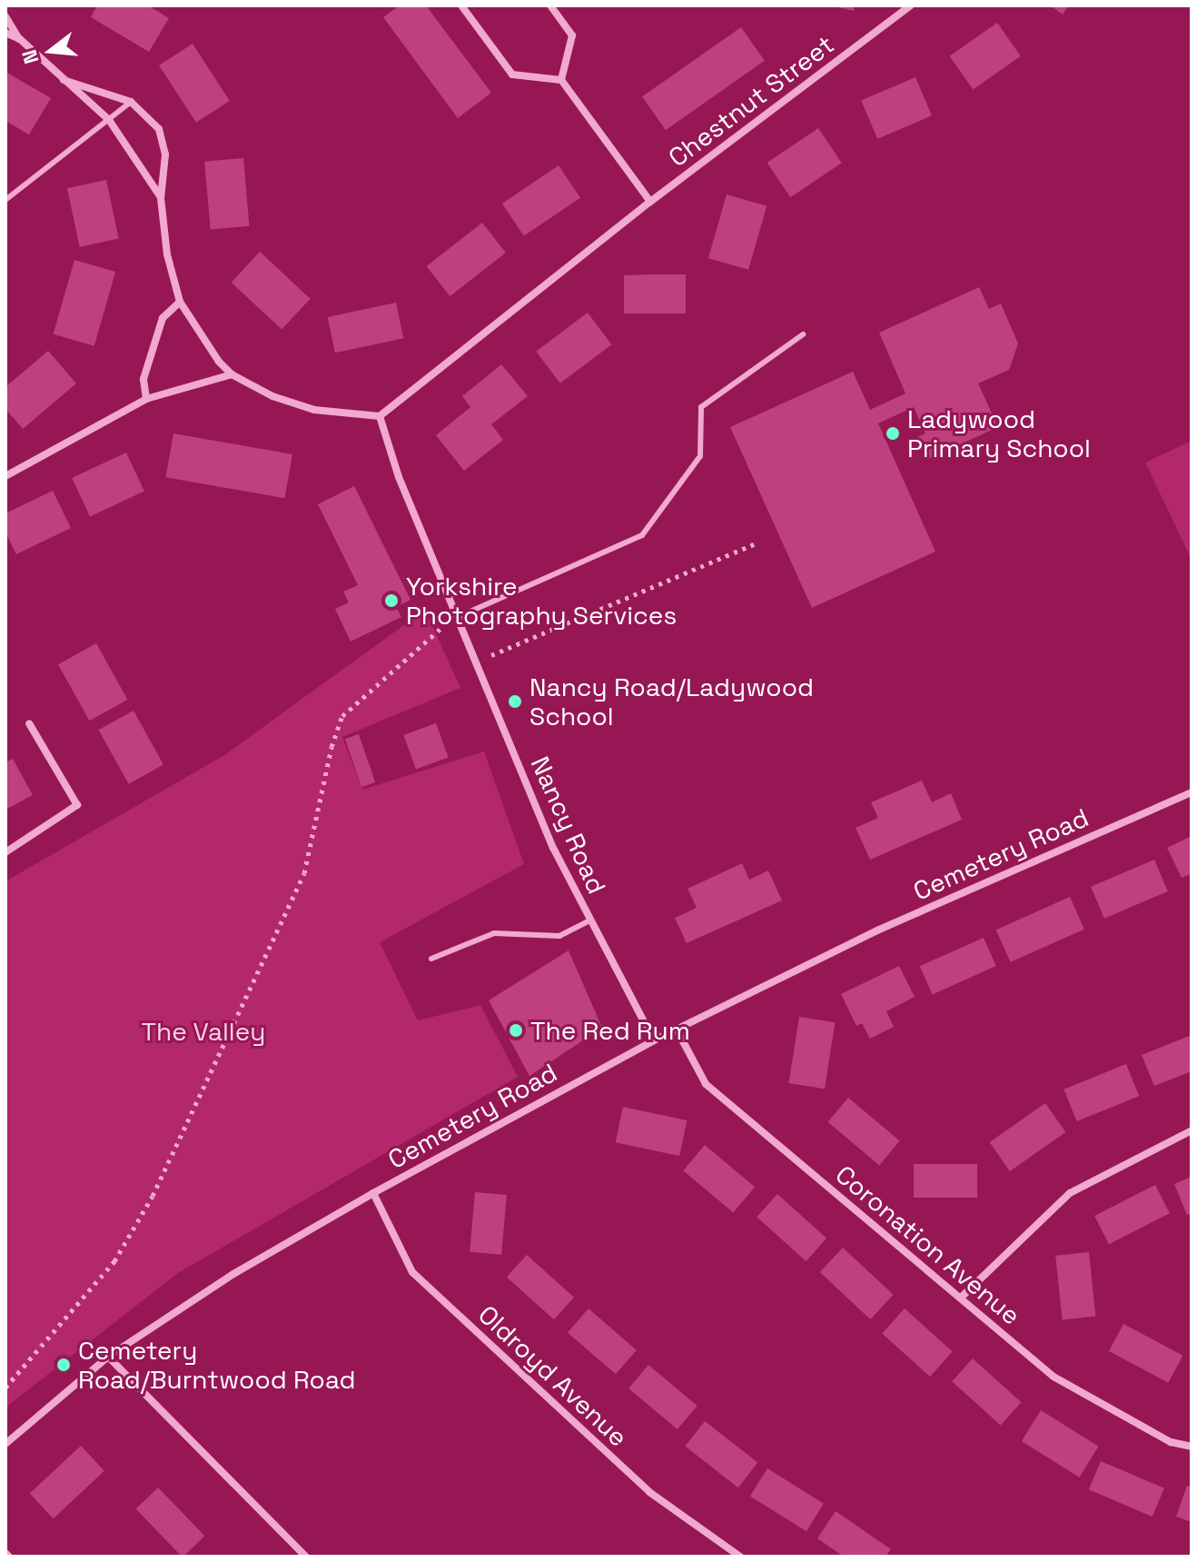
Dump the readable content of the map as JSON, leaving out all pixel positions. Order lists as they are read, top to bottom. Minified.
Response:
{"streets":{"street":["Chestnut Street","Nancy Road","Cemetery Road","Coronation Avenue","Oldroyd Avenue"]},"crossings":[["Nancy Road","Cemetery Road"],["Cemetery Road","Coronation Avenue"],["Cemetery Road","Oldroyd Avenue"]],"parks":["The Valley"],"places":["Ladywood Primary School","Yorkshire Photography Services","Nancy Road/Ladywood School","The Red Rum","Cemetery Road/Burntwood Road"],"north":"left"}
